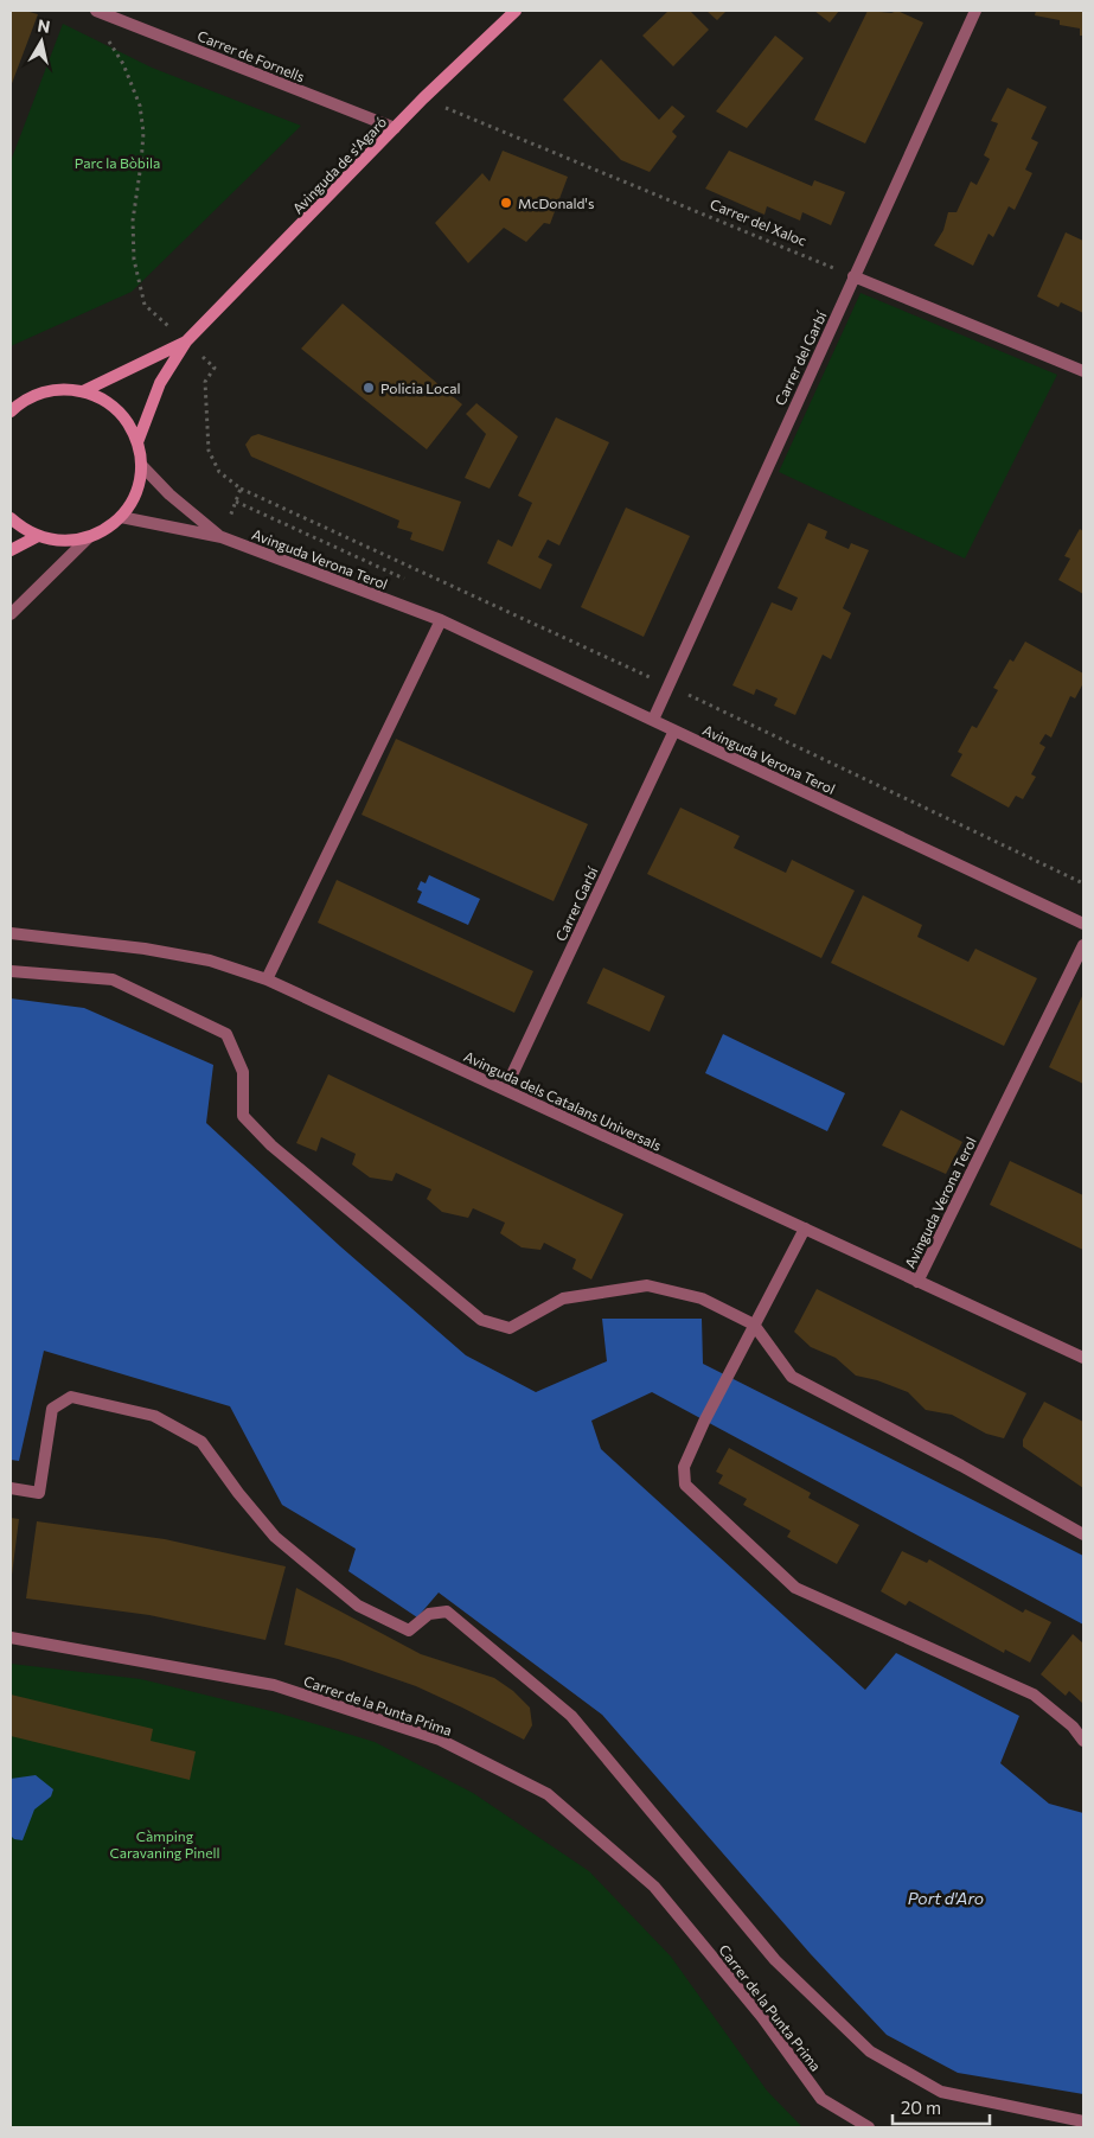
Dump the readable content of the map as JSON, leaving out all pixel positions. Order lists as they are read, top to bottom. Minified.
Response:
{"streets":{"main road":["Avinguda de s'Agaró"],"street":["Carrer de Fornells","Carrer del Garbí","Avinguda Verona Terol","Carrer Garbí","Avinguda dels Catalans Universals","Carrer de la Punta Prima"],"path":["Carrer del Xaloc"]},"crossings":[["Carrer de Fornells","Avinguda de s'Agaró"],["Avinguda de s'Agaró","Carrer del Xaloc"],["Carrer del Xaloc","Carrer del Garbí"],["Carrer del Garbí","Avinguda Verona Terol"],["Avinguda Verona Terol","Carrer Garbí"],["Avinguda Verona Terol","Avinguda dels Catalans Universals"],["Carrer Garbí","Avinguda dels Catalans Universals"]],"water":["Port d'Aro"],"parks":["Parc la Bòbila","Càmping Caravaning Pinell"],"places":["McDonald's","Policia Local"],"scale_bar":"20 m","north":"top"}
